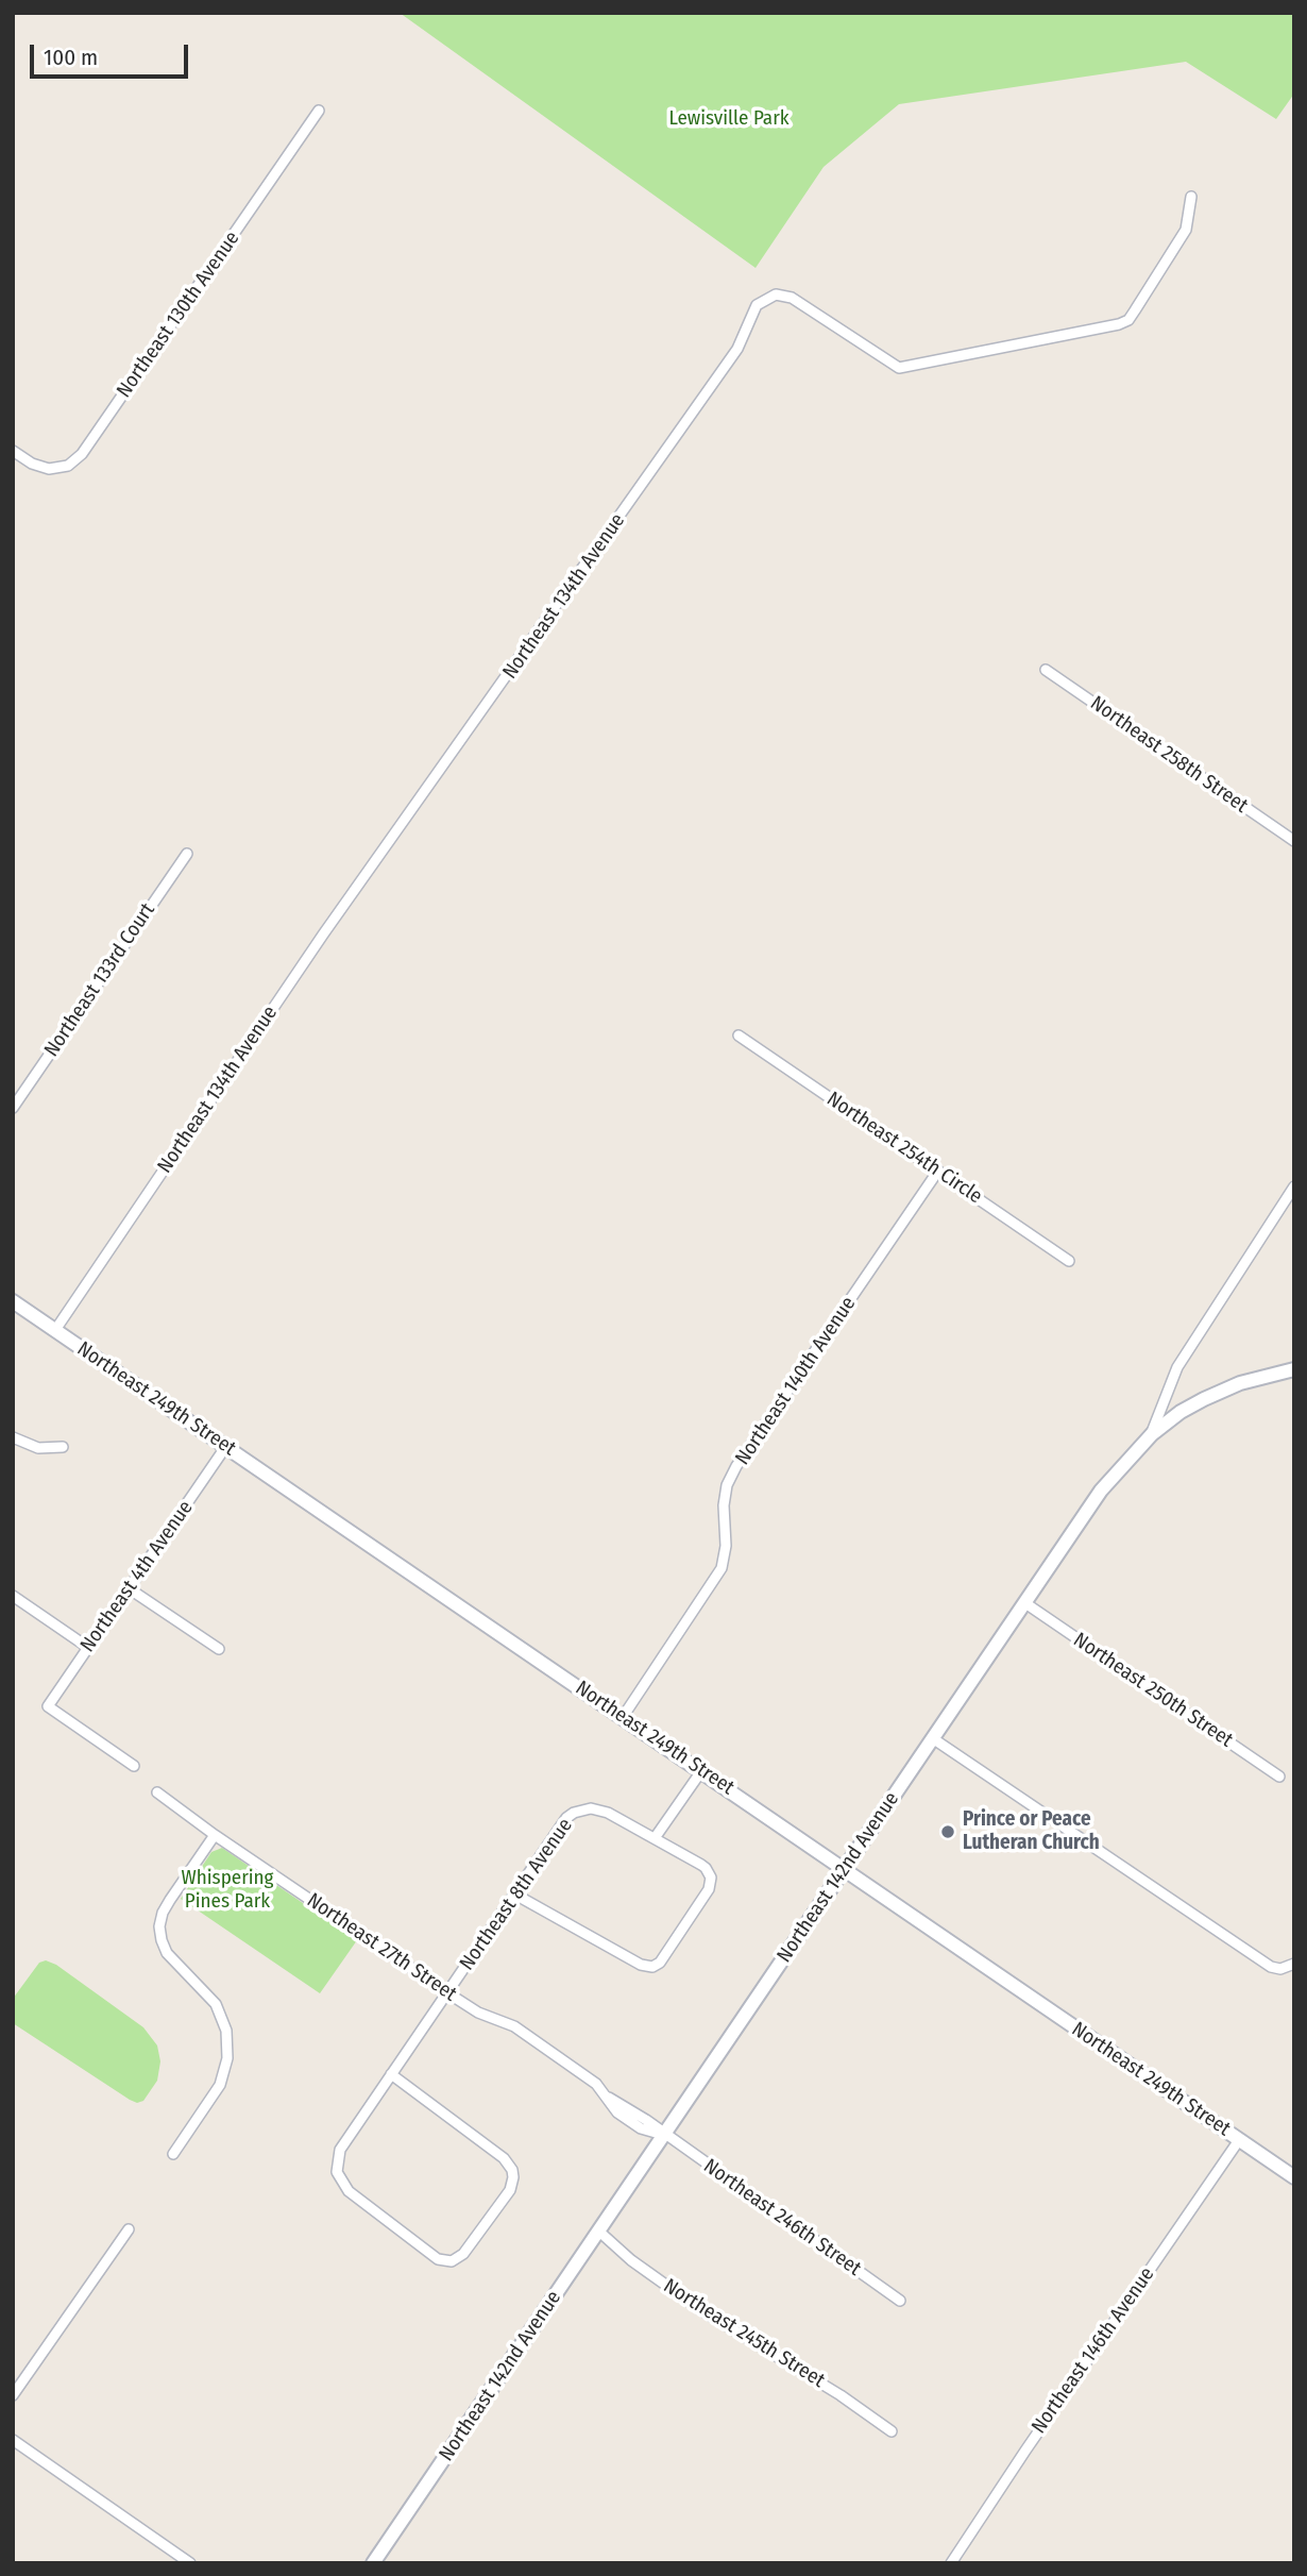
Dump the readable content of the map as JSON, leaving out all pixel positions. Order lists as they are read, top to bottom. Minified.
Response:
{"streets":{"street":["Northeast 130th Avenue","Northeast 134th Avenue","Northeast 258th Street","Northeast 133rd Court","Northeast 254th Circle","Northeast 140th Avenue","Northeast 249th Street","Northeast 4th Avenue","Northeast 250th Street","Northeast 142nd Avenue","Northeast 8th Avenue","Northeast 27th Street","Northeast 246th Street","Northeast 245th Street","Northeast 146th Avenue"]},"crossings":[["Northeast 134th Avenue","Northeast 249th Street"],["Northeast 254th Circle","Northeast 140th Avenue"],["Northeast 140th Avenue","Northeast 249th Street"],["Northeast 249th Street","Northeast 4th Avenue"],["Northeast 249th Street","Northeast 142nd Avenue"],["Northeast 249th Street","Northeast 146th Avenue"],["Northeast 250th Street","Northeast 142nd Avenue"],["Northeast 142nd Avenue","Northeast 27th Street"],["Northeast 142nd Avenue","Northeast 246th Street"],["Northeast 142nd Avenue","Northeast 245th Street"],["Northeast 8th Avenue","Northeast 27th Street"],["Northeast 27th Street","Northeast 246th Street"]],"parks":["Lewisville Park","Whispering Pines Park"],"places":["Prince or Peace Lutheran Church"],"scale_bar":"100 m"}
